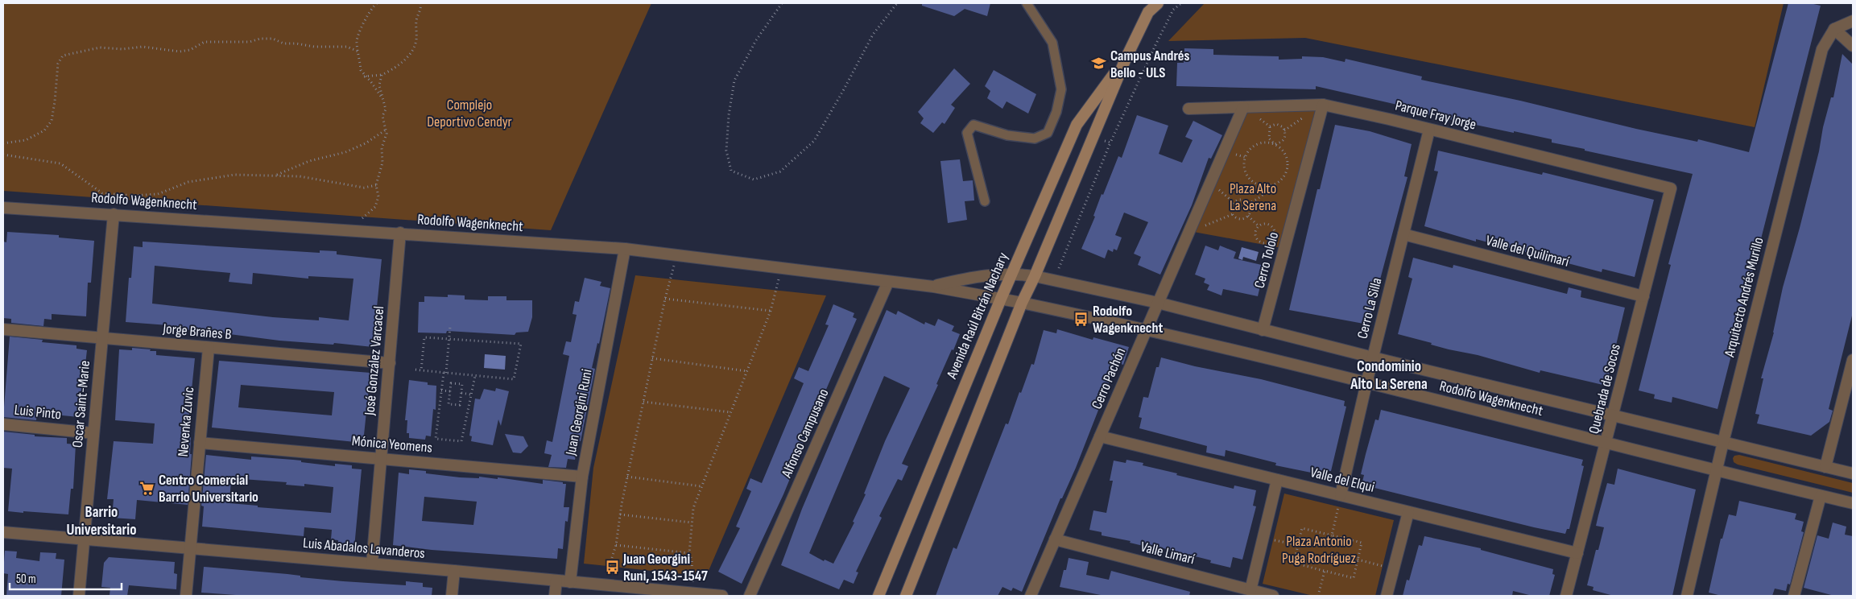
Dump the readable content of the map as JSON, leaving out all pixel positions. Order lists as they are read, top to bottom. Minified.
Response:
{"streets":{"main road":["Avenida Raúl Bitrán Nachary"],"street":["Parque Fray Jorge","Rodolfo Wagenknecht","Valle del Quilimarí","Cerro Tololo","Arquitecto Andrés Murillo","Cerro La Silla","Jorge Brañes B","José González Varcacel","Cerro Pachón","Quebrada de Socos","Oscar Saint-Marie","Luis Pinto","Juan Georgini Runi","Nevenka Zuvic","Alfonso Campusano","Mónica Yeomens","Valle del Elqui","Luis Abadalos Lavanderos","Valle Limarí"]},"crossings":[["Parque Fray Jorge","Cerro Tololo"],["Parque Fray Jorge","Cerro La Silla"],["Parque Fray Jorge","Cerro Pachón"],["Parque Fray Jorge","Quebrada de Socos"],["Rodolfo Wagenknecht","Cerro Tololo"],["Rodolfo Wagenknecht","Arquitecto Andrés Murillo"],["Rodolfo Wagenknecht","Cerro La Silla"],["Rodolfo Wagenknecht","Avenida Raúl Bitrán Nachary"],["Rodolfo Wagenknecht","José González Varcacel"],["Rodolfo Wagenknecht","Cerro Pachón"],["Rodolfo Wagenknecht","Quebrada de Socos"],["Rodolfo Wagenknecht","Oscar Saint-Marie"],["Rodolfo Wagenknecht","Juan Georgini Runi"],["Rodolfo Wagenknecht","Alfonso Campusano"],["Valle del Quilimarí","Cerro La Silla"],["Valle del Quilimarí","Quebrada de Socos"],["Cerro La Silla","Valle del Elqui"],["Jorge Brañes B","José González Varcacel"],["Jorge Brañes B","Oscar Saint-Marie"],["Jorge Brañes B","Nevenka Zuvic"],["José González Varcacel","Mónica Yeomens"],["José González Varcacel","Luis Abadalos Lavanderos"],["Cerro Pachón","Valle del Elqui"],["Cerro Pachón","Valle Limarí"],["Quebrada de Socos","Valle del Elqui"],["Oscar Saint-Marie","Luis Pinto"],["Oscar Saint-Marie","Luis Abadalos Lavanderos"],["Juan Georgini Runi","Mónica Yeomens"],["Juan Georgini Runi","Luis Abadalos Lavanderos"],["Nevenka Zuvic","Mónica Yeomens"],["Nevenka Zuvic","Luis Abadalos Lavanderos"]],"districts":["Condominio Alto La Serena","Barrio Universitario"],"parks":["Complejo Deportivo Cendyr","Plaza Alto La Serena","Plaza Antonio Puga Rodríguez"],"places":{"school or university":["Campus Andrés Bello - ULS"],"bus stop":["Rodolfo Wagenknecht","Juan Georgini Runi, 1543-1547"],"supermarket":["Centro Comercial Barrio Universitario"]},"scale_bar":"50 m"}
